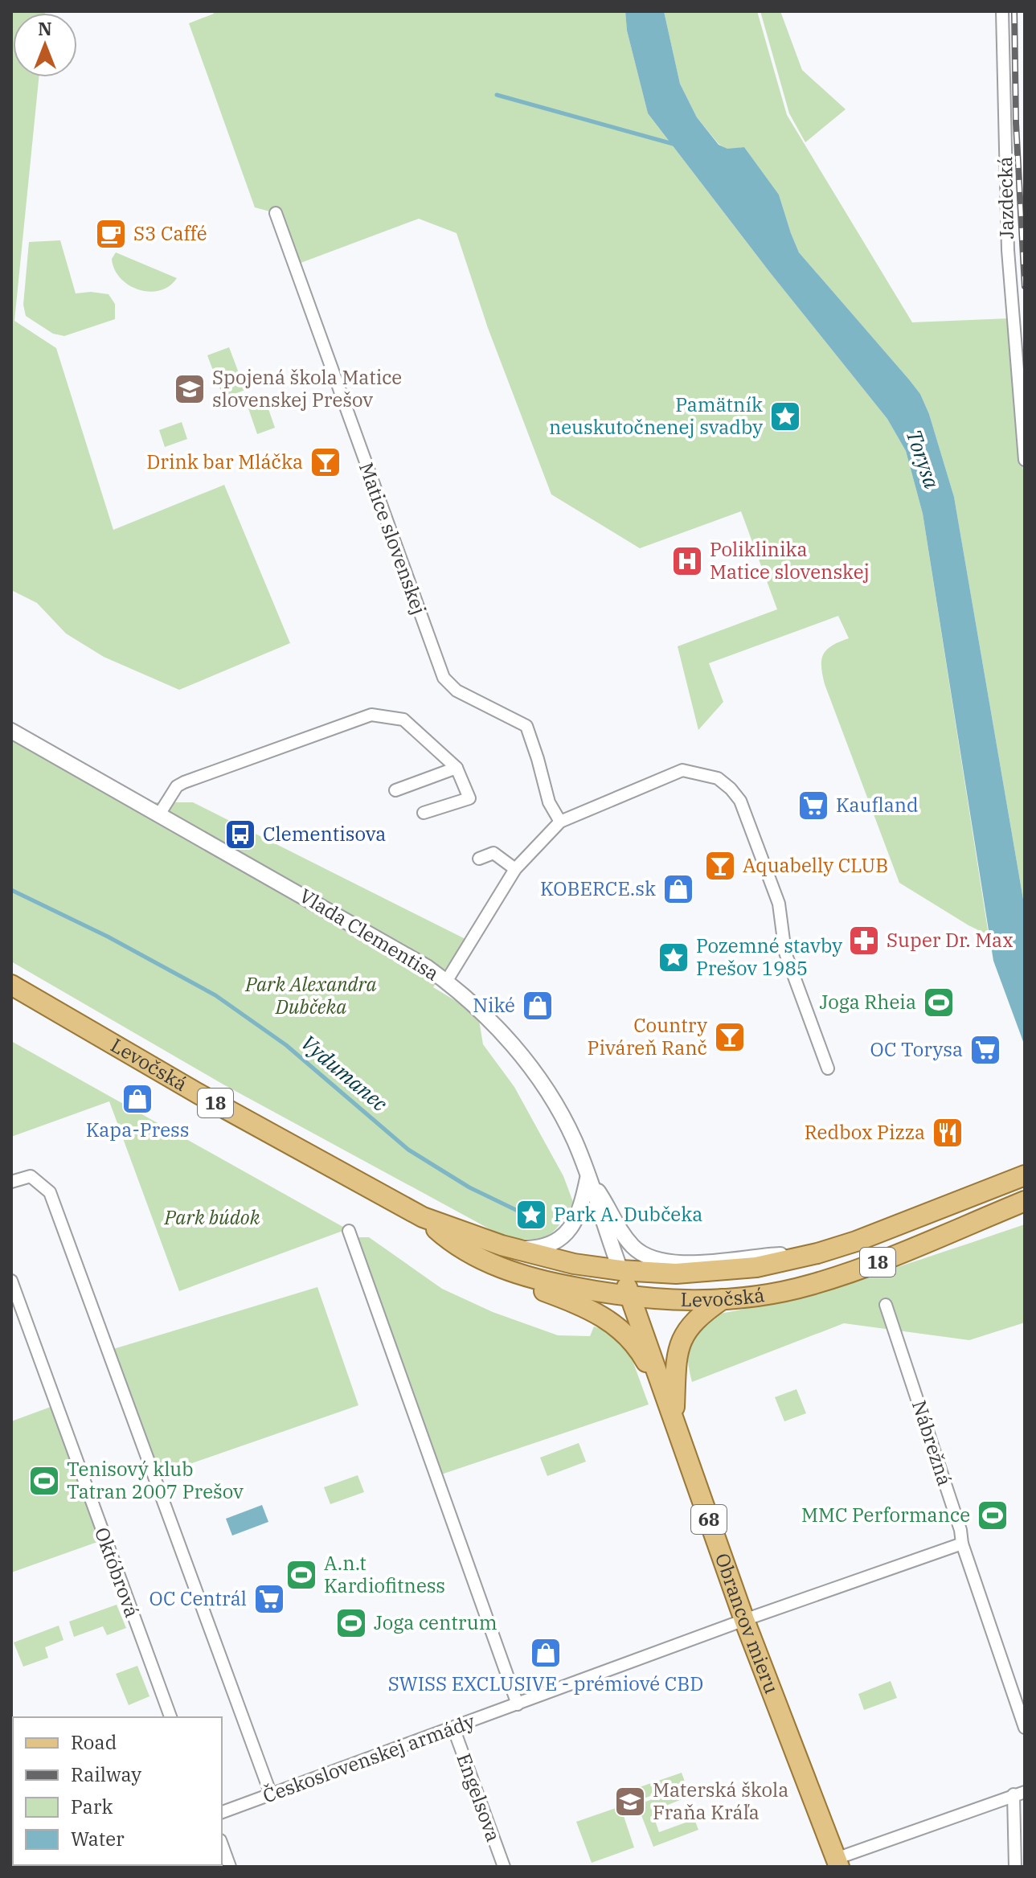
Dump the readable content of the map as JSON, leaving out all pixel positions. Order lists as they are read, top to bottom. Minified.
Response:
{"streets":{"main road":["Levočská","18","68","Obrancov mieru"],"street":["Jazdecká","Matice slovenskej","Vlada Clementisa","Nábrežná","Októbrová","Československej armády","Engelsova"]},"crossings":[["Vlada Clementisa","Levočská"],["Vlada Clementisa","Obrancov mieru"],["Levočská","68"],["Levočská","Obrancov mieru"],["Nábrežná","Československej armády"],["68","Obrancov mieru"],["Obrancov mieru","Československej armády"],["Československej armády","Engelsova"]],"water":["Torysa","Vydumanec"],"parks":["Park Alexandra Dubčeka","Park búdok"],"places":{"cafe":["S3 Caffé"],"school or university":["Spojená škola Matice slovenskej Prešov","Materská škola Fraňa Kráľa"],"place":["Pamätník neuskutočnenej svadby","Pozemné stavby Prešov 1985","Park A. Dubčeka"],"bar":["Drink bar Mláčka","Aquabelly CLUB","Country Piváreň Ranč"],"hospital":["Poliklinika Matice slovenskej"],"supermarket":["Kaufland","OC Torysa","OC Centrál"],"bus stop":["Clementisova"],"shop":["KOBERCE.sk","Niké","Kapa-Press","SWISS EXCLUSIVE - prémiové CBD"],"pharmacy":["Super Dr. Max"],"sports":["Joga Rheia","Tenisový klub Tatran 2007 Prešov","MMC Performance","A.n.t Kardiofitness","Joga centrum"],"restaurant":["Redbox Pizza"]},"legend":["Road","Railway","Park","Water"],"north":"top"}
